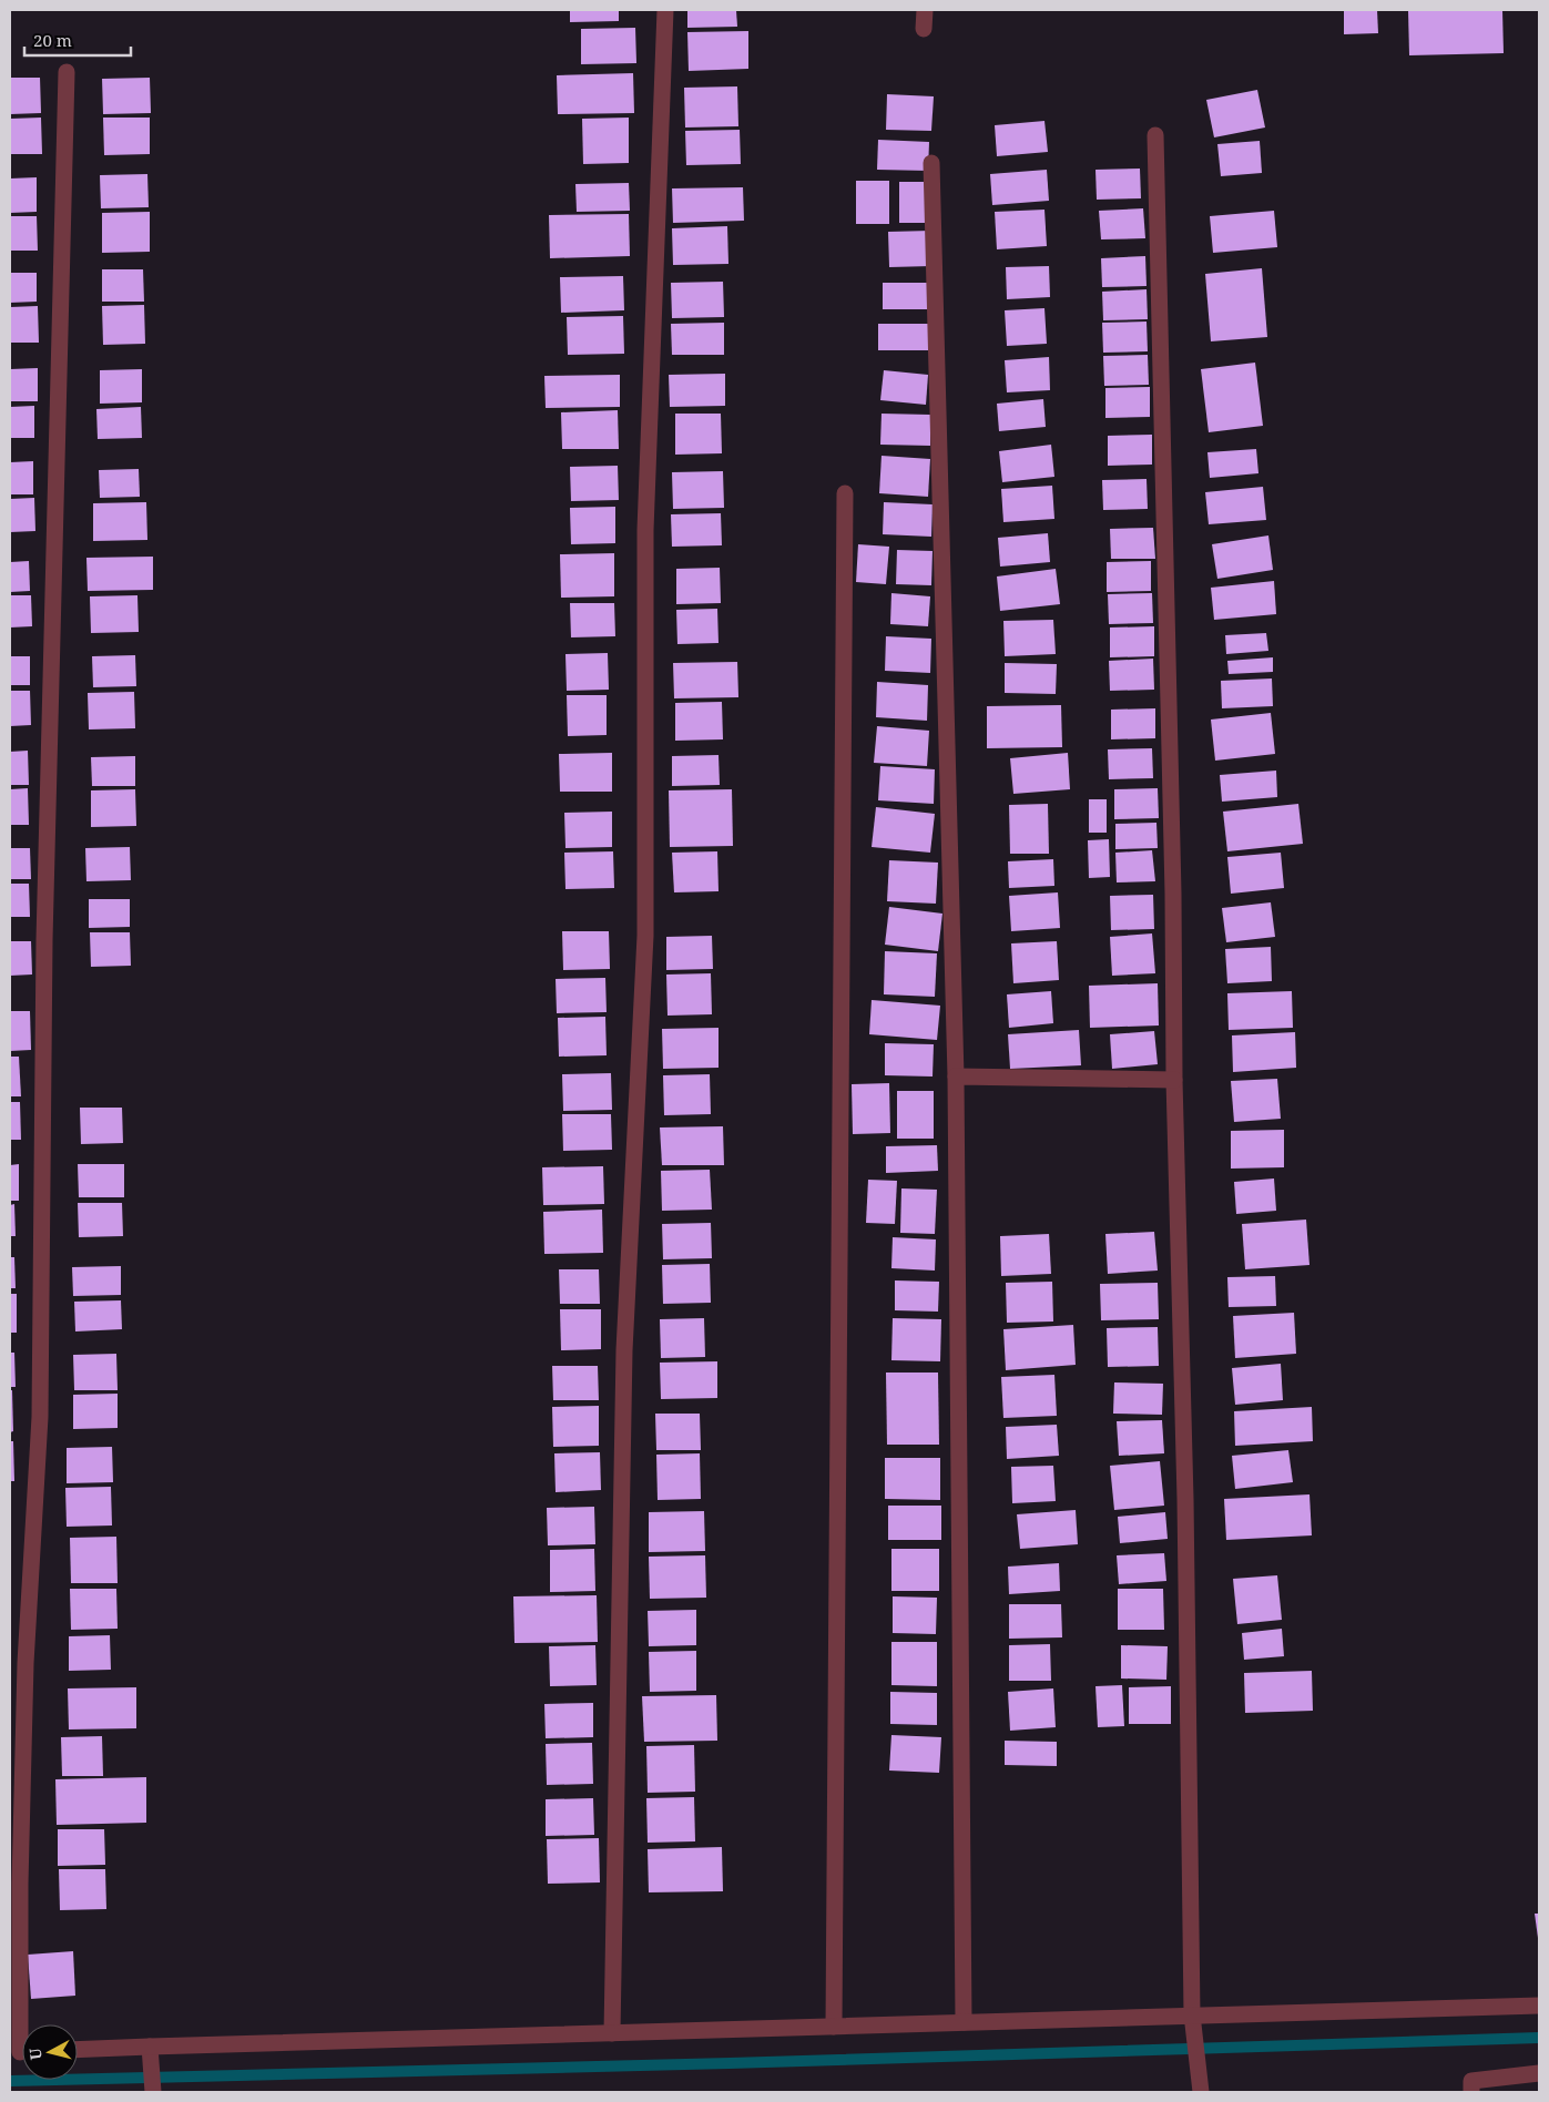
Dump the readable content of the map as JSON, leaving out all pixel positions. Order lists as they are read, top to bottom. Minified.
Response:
{"scale_bar":"20 m","north":"left"}
